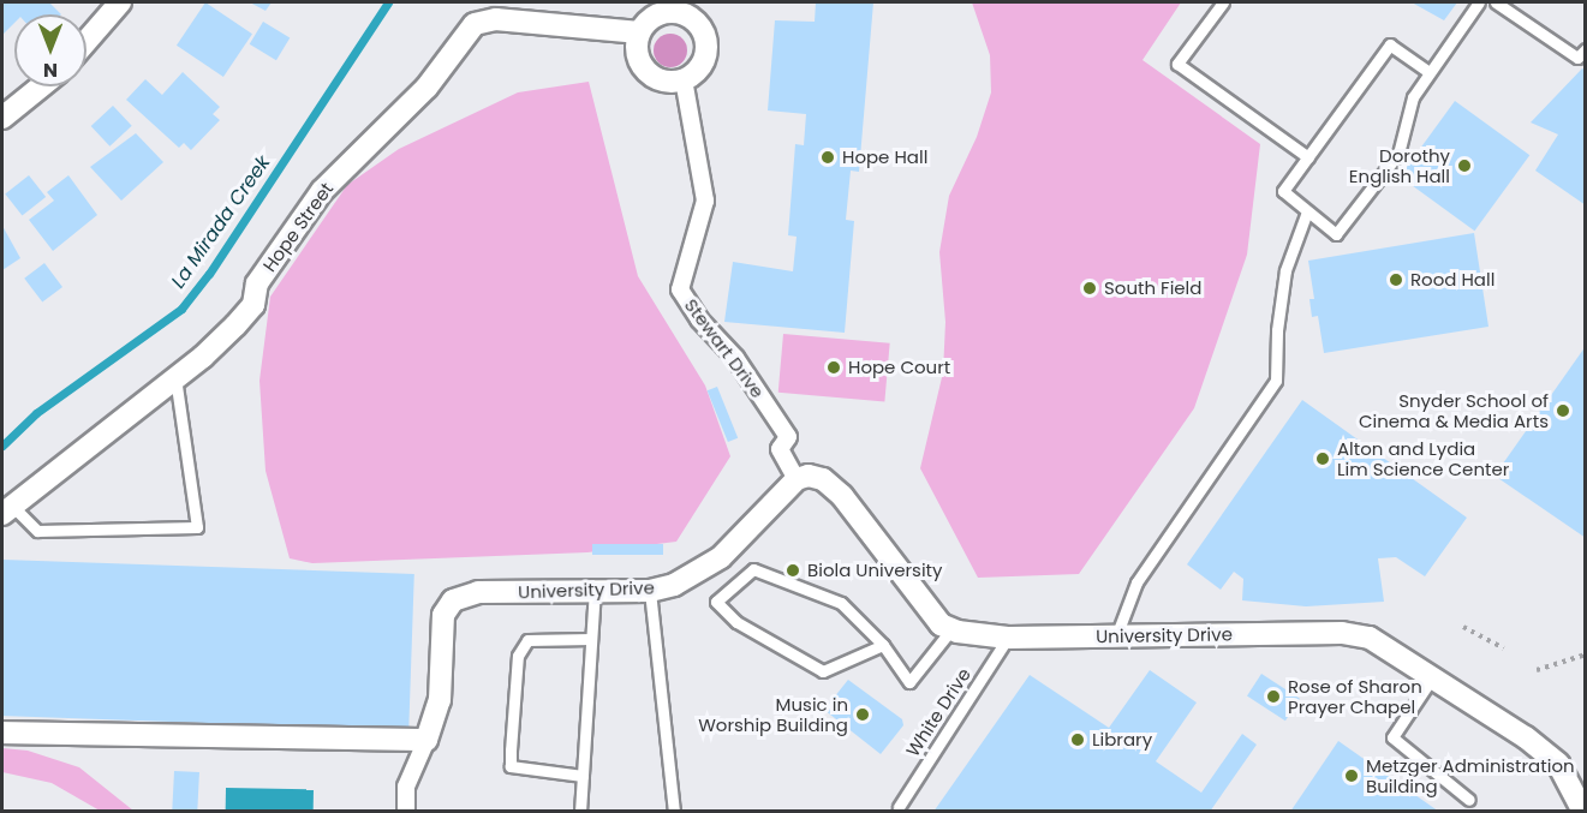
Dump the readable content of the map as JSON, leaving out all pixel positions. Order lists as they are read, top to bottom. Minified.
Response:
{"streets":{"street":["Hope Street","Stewart Drive","University Drive"],"lane":["White Drive"]},"crossings":[["Hope Street","Stewart Drive"],["Stewart Drive","University Drive"],["University Drive","White Drive"]],"water":["La Mirada Creek"],"places":["Hope Hall","Dorothy English Hall","Rood Hall","South Field","Hope Court","Snyder School of Cinema & Media Arts","Alton and Lydia Lim Science Center","Biola University","Rose of Sharon Prayer Chapel","Music in Worship Building","Library","Metzger Administration Building"],"north":"bottom"}
